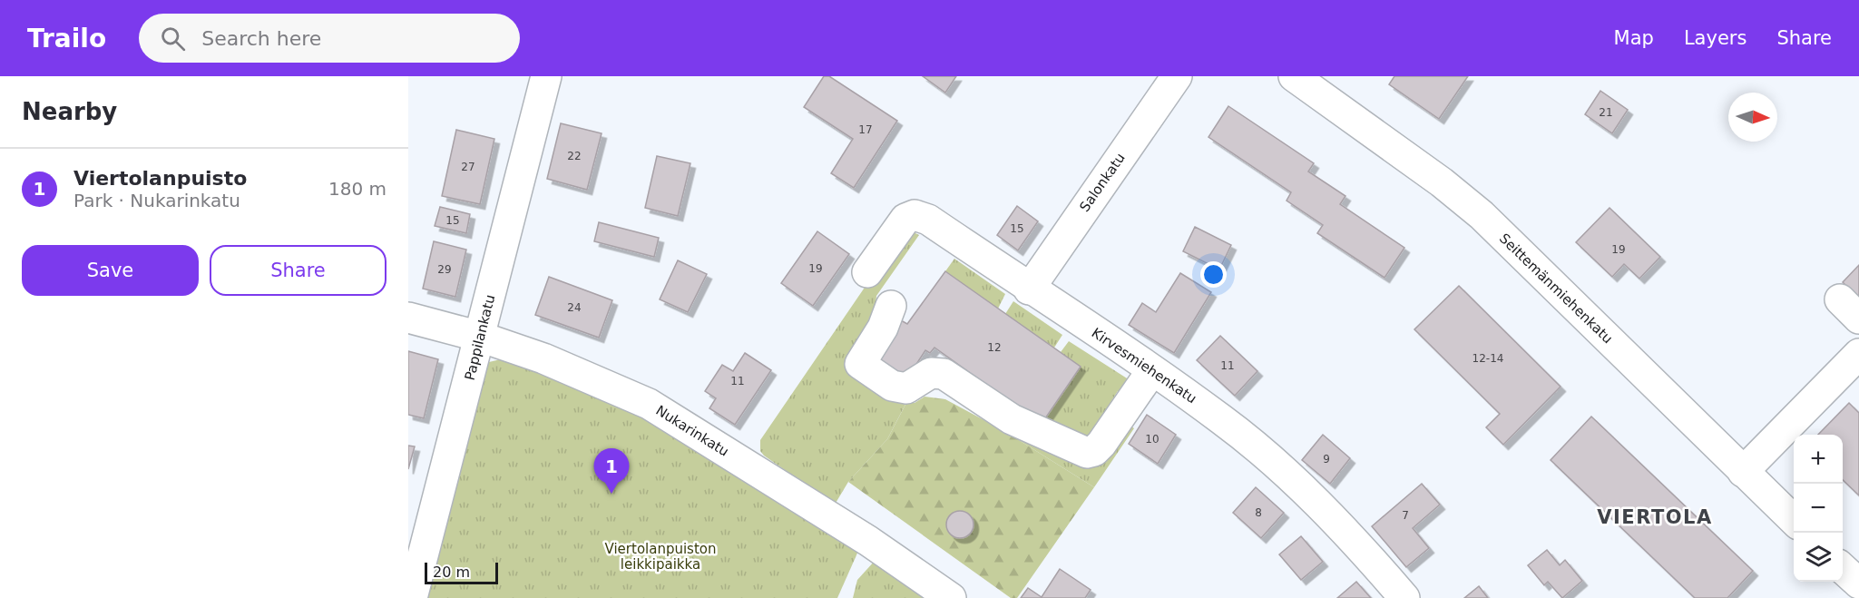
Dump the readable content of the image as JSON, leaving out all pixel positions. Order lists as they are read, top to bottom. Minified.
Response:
{"streets":{"street":["Salonkatu","Seittemänmiehenkatu","Pappilankatu","Kirvesmiehenkatu","Nukarinkatu"]},"crossings":[["Salonkatu","Kirvesmiehenkatu"],["Pappilankatu","Nukarinkatu"]],"districts":["VIERTOLA"],"parks":["Viertolanpuiston leikkipaikka"],"house_numbers":["21","17","22","27","15","15","19","19","29","24","12","12-14","11","11","10","9","8","7"],"scale_bar":"20 m","north":"right","page":{"header":"Trailo","search":"Search here","nav":["Map","Layers","Share"],"heading":"Nearby","list":[{"mark":"1","name":"Viertolanpuisto","note":"Park · Nukarinkatu","value":"180 m"}],"buttons":["Save","Share"],"map_buttons":["+","−"],"pins":"1","scale":"20 m"}}
